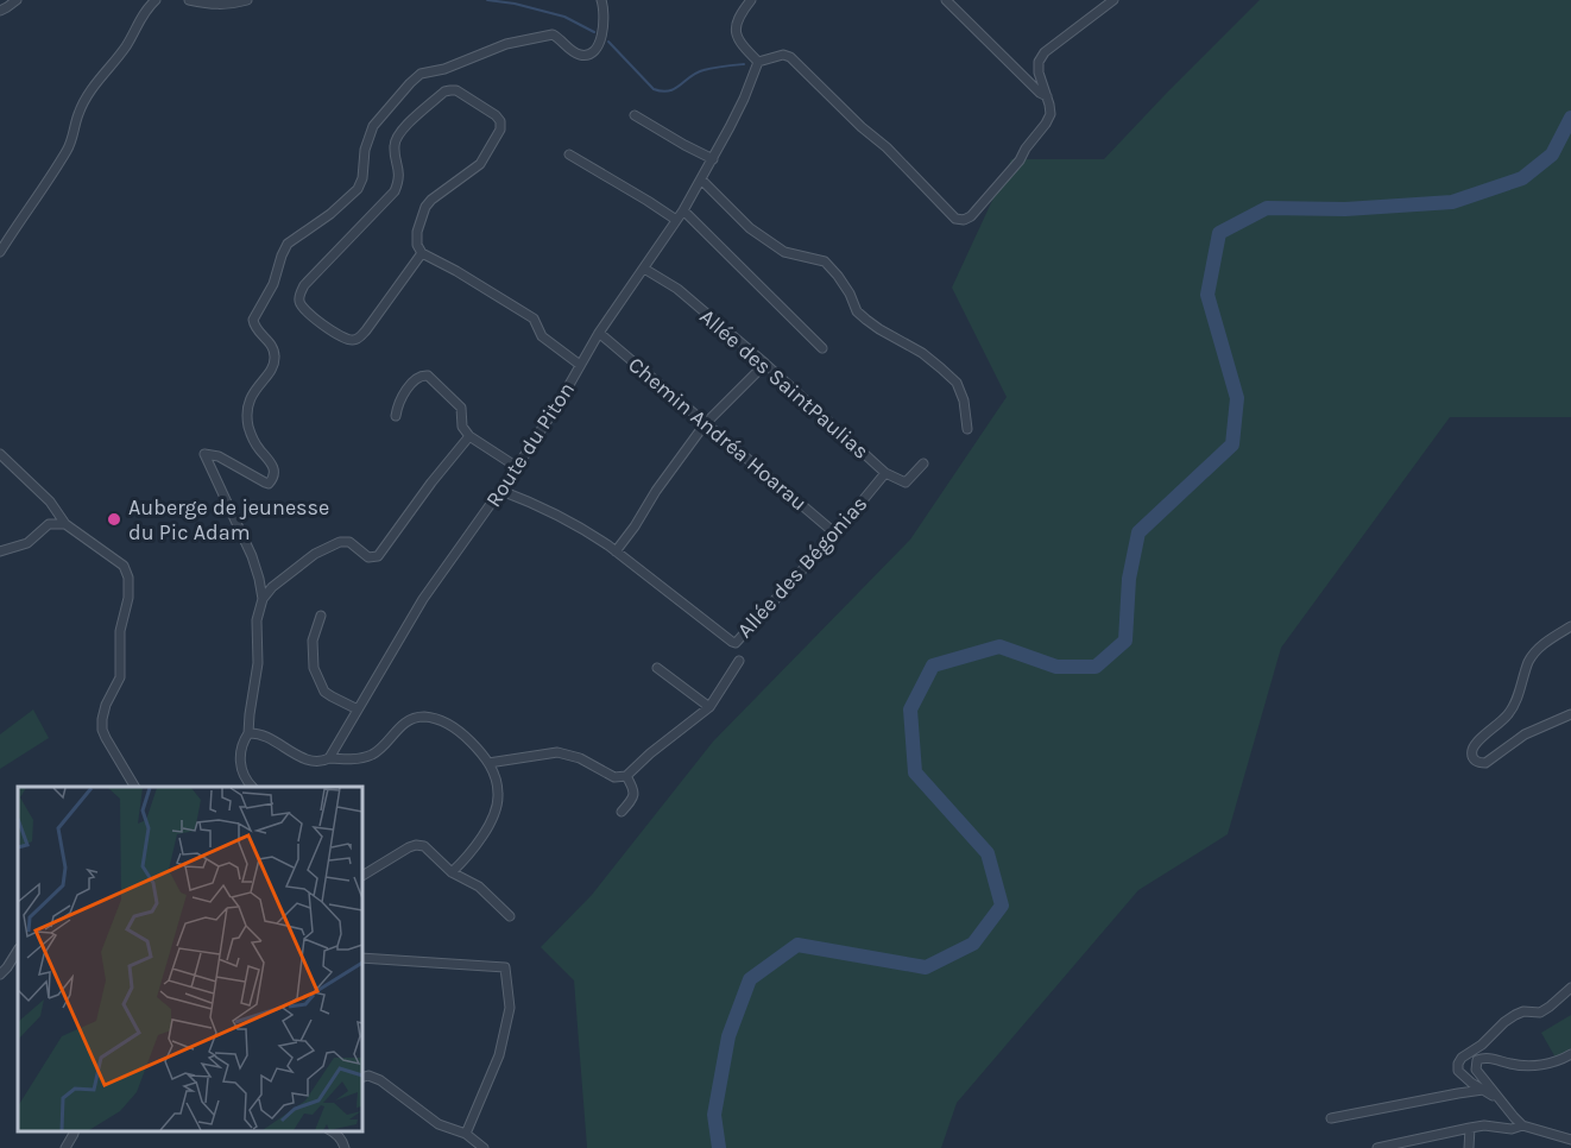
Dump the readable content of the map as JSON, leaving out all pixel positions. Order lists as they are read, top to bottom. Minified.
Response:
{"streets":{"street":["Allée des SaintPaulias","Chemin Andréa Hoarau","Route du Piton","Allée des Bégonias"]},"crossings":[["Allée des SaintPaulias","Route du Piton"],["Allée des SaintPaulias","Allée des Bégonias"],["Chemin Andréa Hoarau","Route du Piton"],["Chemin Andréa Hoarau","Allée des Bégonias"],["Route du Piton","Allée des Bégonias"]],"places":["Auberge de jeunesse du Pic Adam"]}
